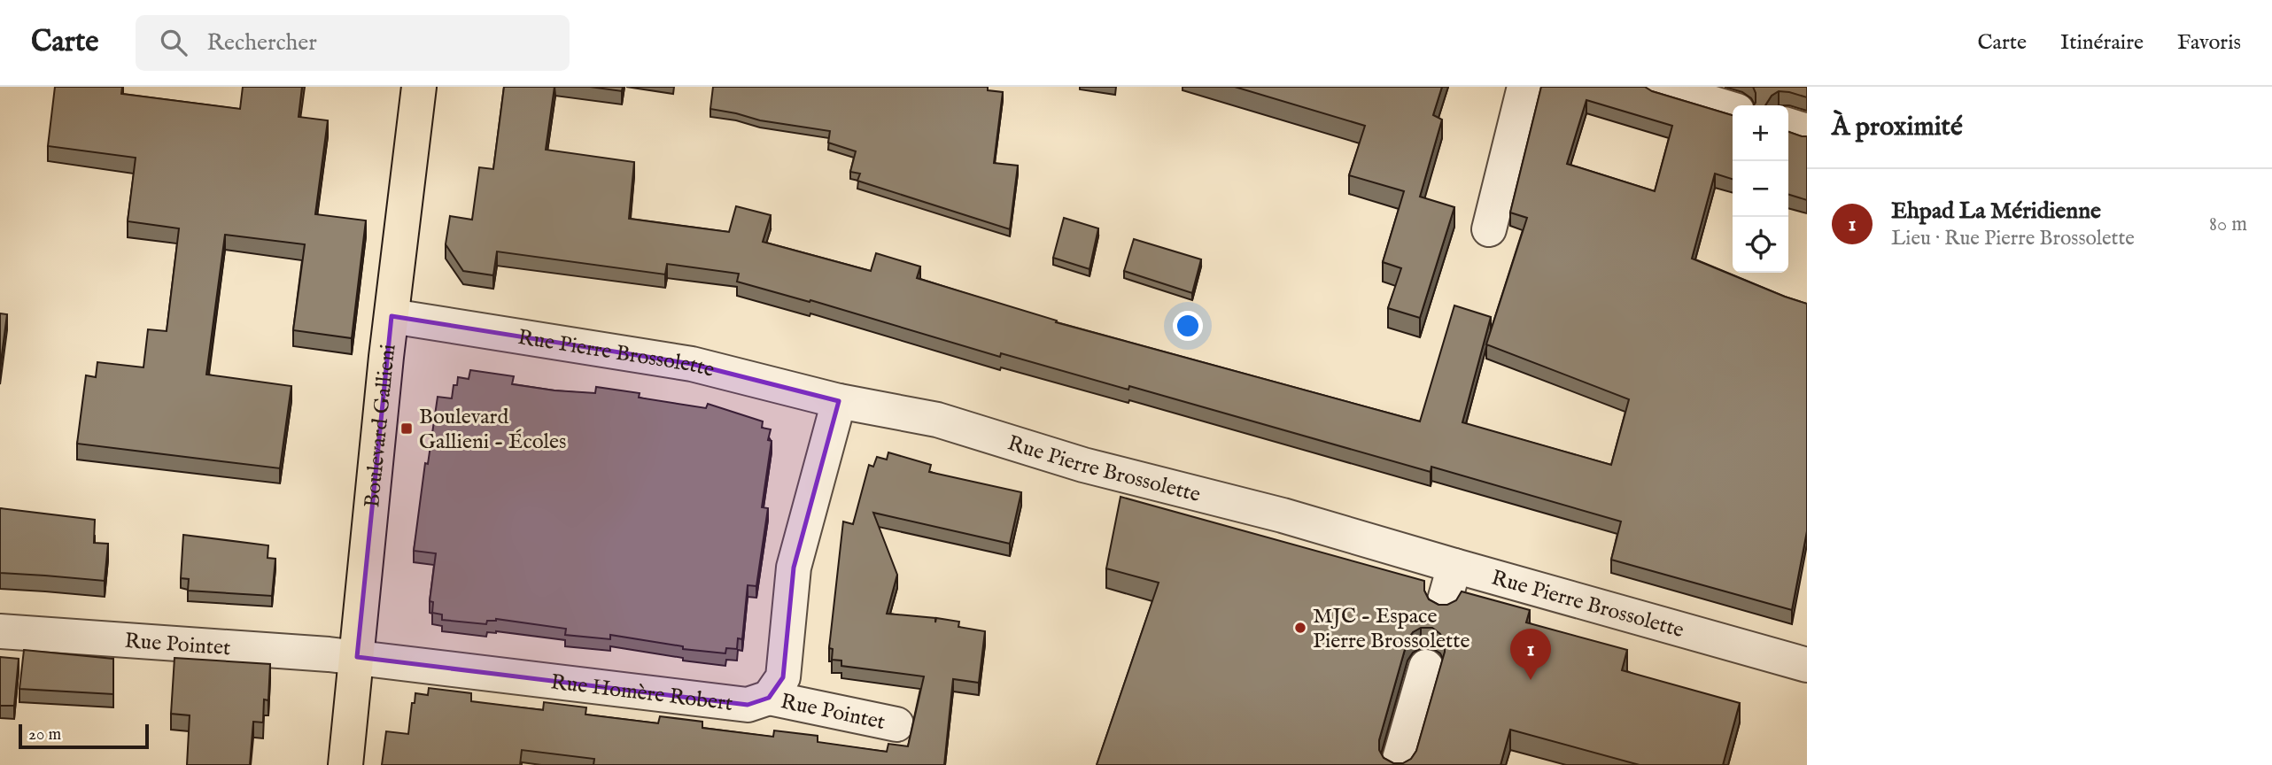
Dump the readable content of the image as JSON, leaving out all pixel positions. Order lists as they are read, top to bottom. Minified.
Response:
{"streets":{"main road":["Boulevard Gallieni"],"street":["Rue Pierre Brossolette","Rue Pointet","Rue Homère Robert"]},"crossings":[["Rue Pierre Brossolette","Boulevard Gallieni"],["Boulevard Gallieni","Rue Pointet"],["Boulevard Gallieni","Rue Homère Robert"],["Rue Pointet","Rue Homère Robert"]],"places":{"transit":["Boulevard Gallieni - Écoles"],"other":["MJC - Espace Pierre Brossolette"]},"scale_bar":"20 m","page":{"header":"Carte","search":"Rechercher","nav":["Carte","Itinéraire","Favoris"],"heading":"À proximité","map_buttons":["+","−"],"list":[{"mark":"1","name":"Ehpad La Méridienne","note":"Lieu · Rue Pierre Brossolette","value":"80 m"}],"pins":"1","scale":"20 m"}}
